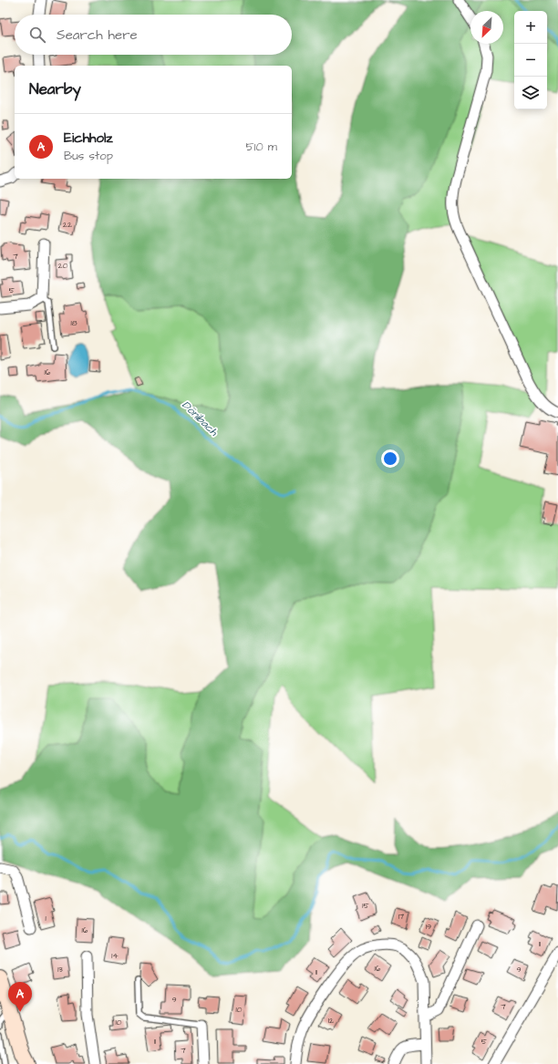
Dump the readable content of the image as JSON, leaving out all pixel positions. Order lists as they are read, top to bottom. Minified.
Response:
{"water":["Dönibach"],"house_numbers":["22","7","20","5","18","16","15","17","1","19","16","11","14","16","13","9","11","9","7","10","12","10","11","5","7"],"north":"bottom left","page":{"map_buttons":["+","−"],"search":"Search here","heading":"Nearby","list":[{"mark":"A","name":"Eichholz","note":"Bus stop","value":"510 m"}],"pins":"A"}}
